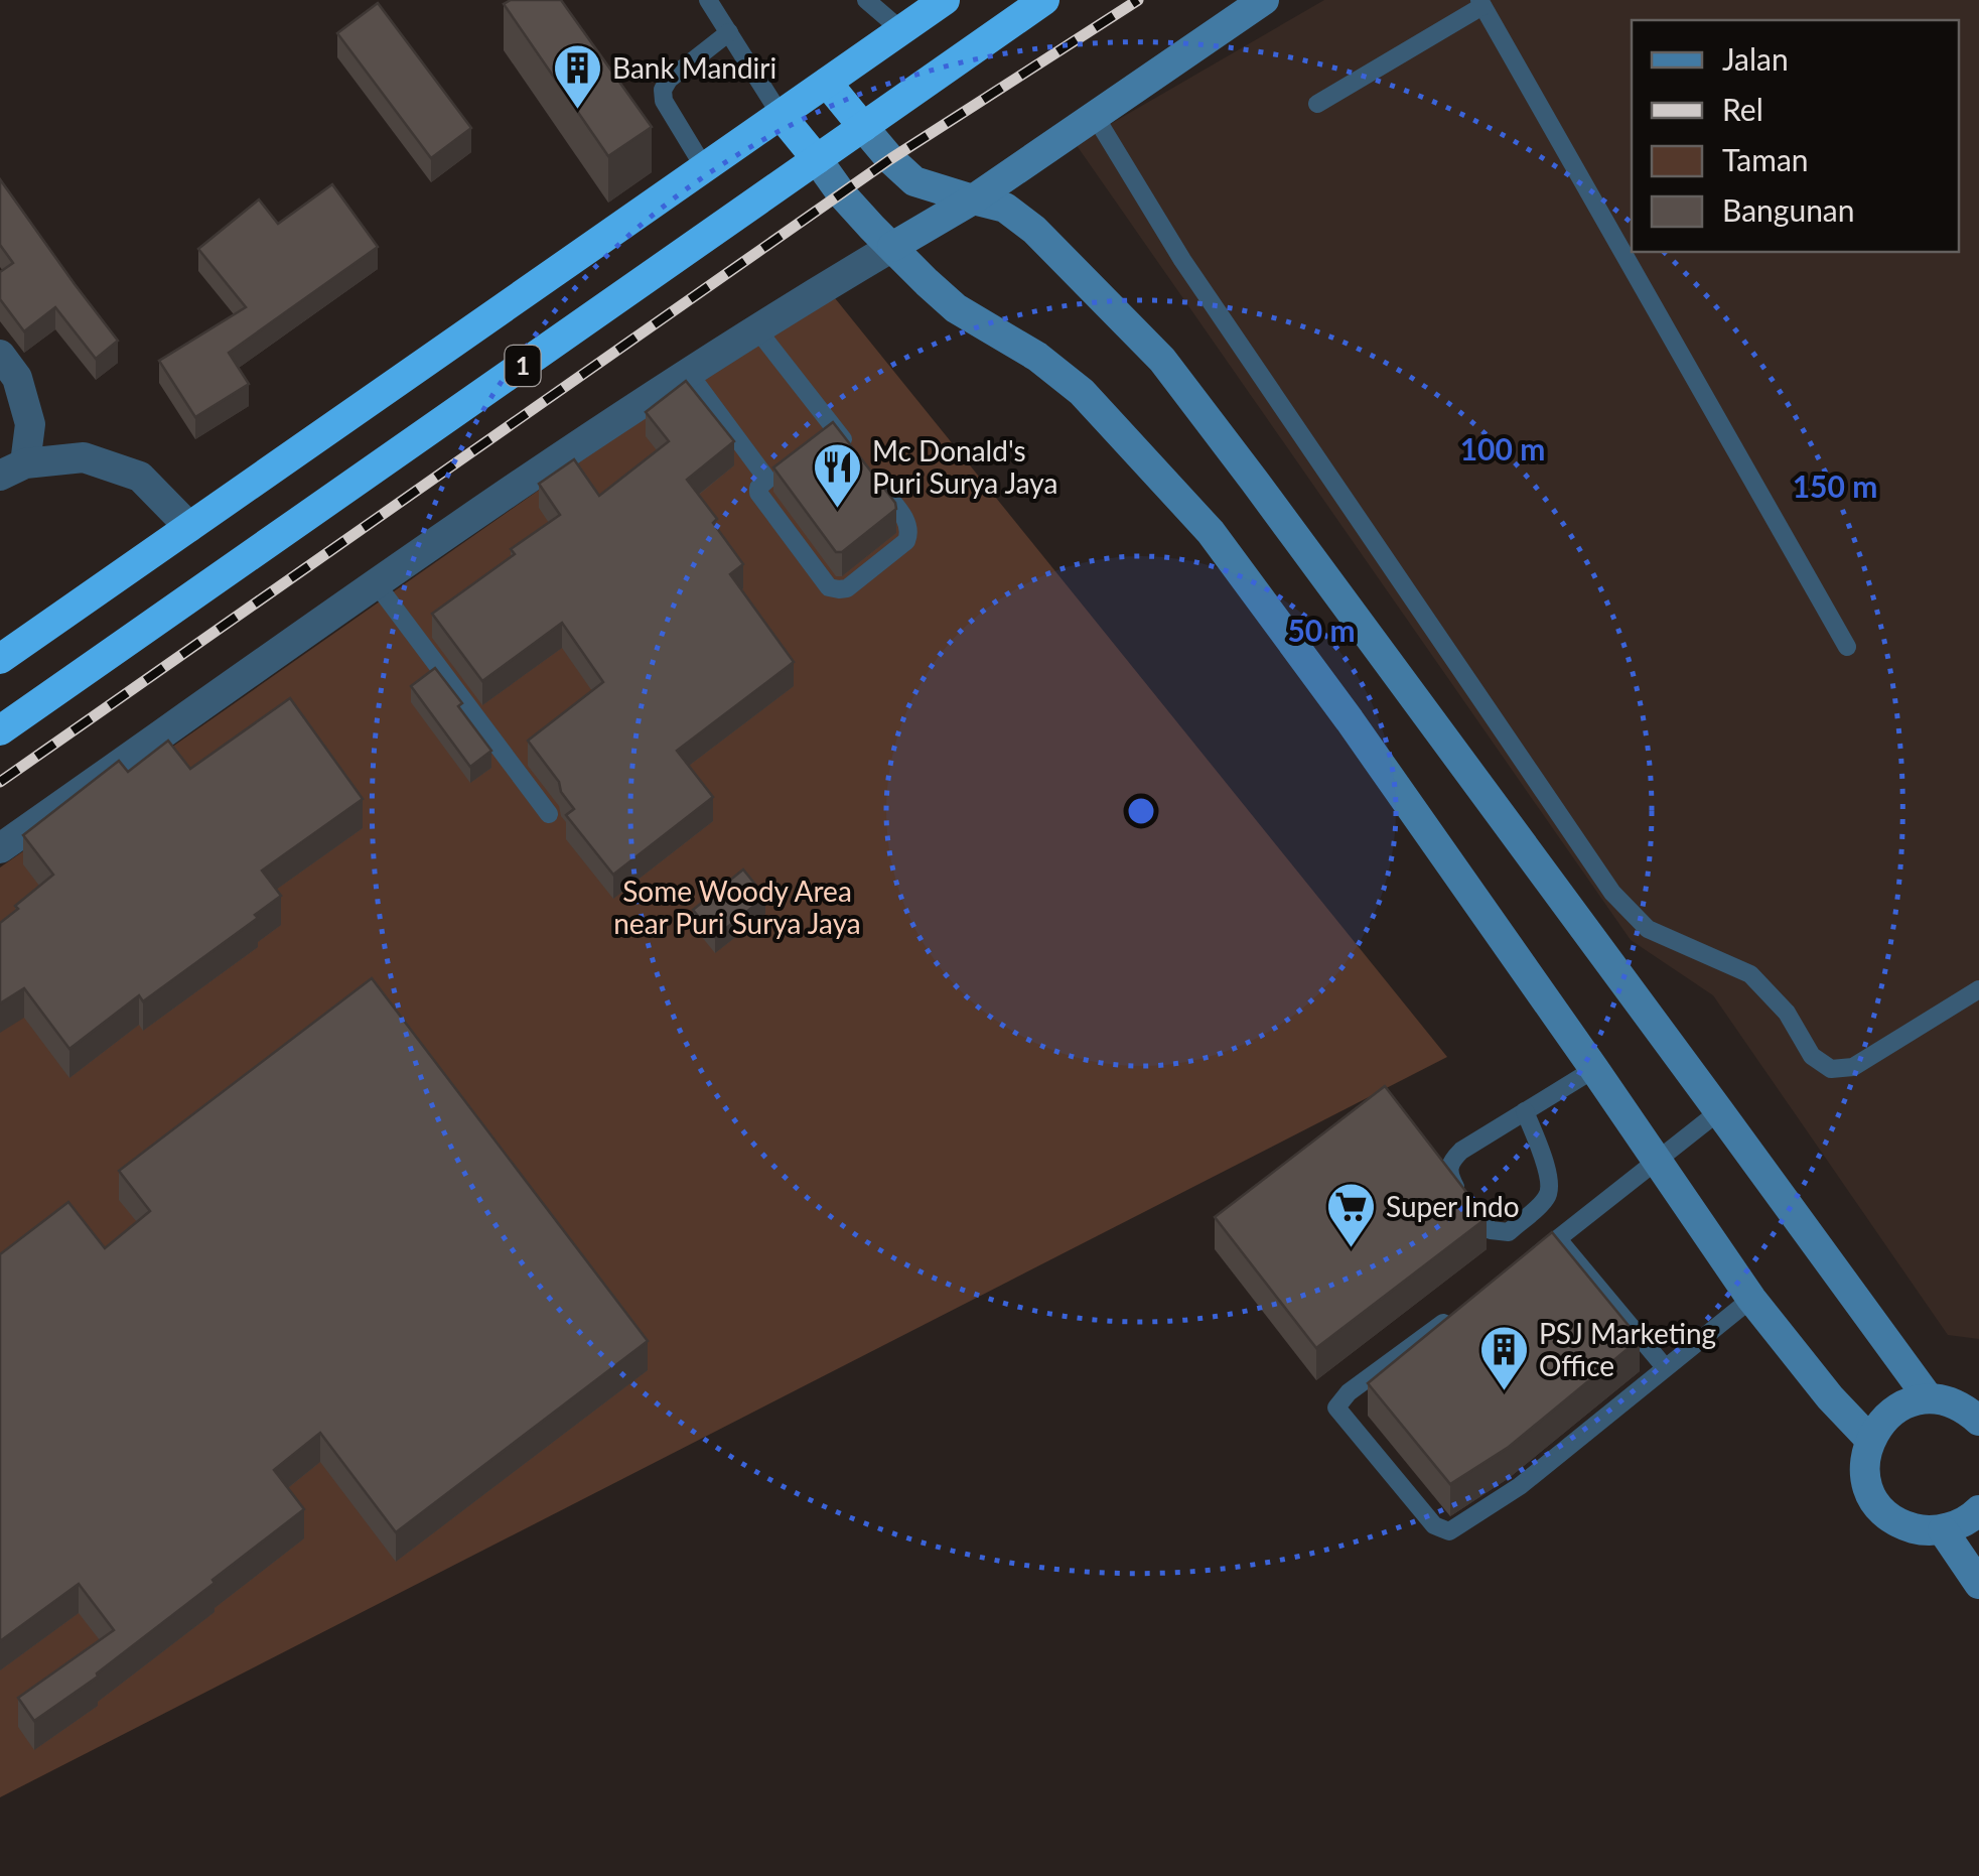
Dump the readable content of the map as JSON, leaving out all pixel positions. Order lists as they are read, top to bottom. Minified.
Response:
{"streets":{"highway":["1"]},"parks":["Some Woody Area near Puri Surya Jaya"],"places":{"building":["Bank Mandiri","PSJ Marketing Office"],"restaurant":["Mc Donald's Puri Surya Jaya"],"supermarket":["Super Indo"]},"legend":["Jalan","Rel","Taman","Bangunan"],"rings":["100 m","150 m","50 m"]}
